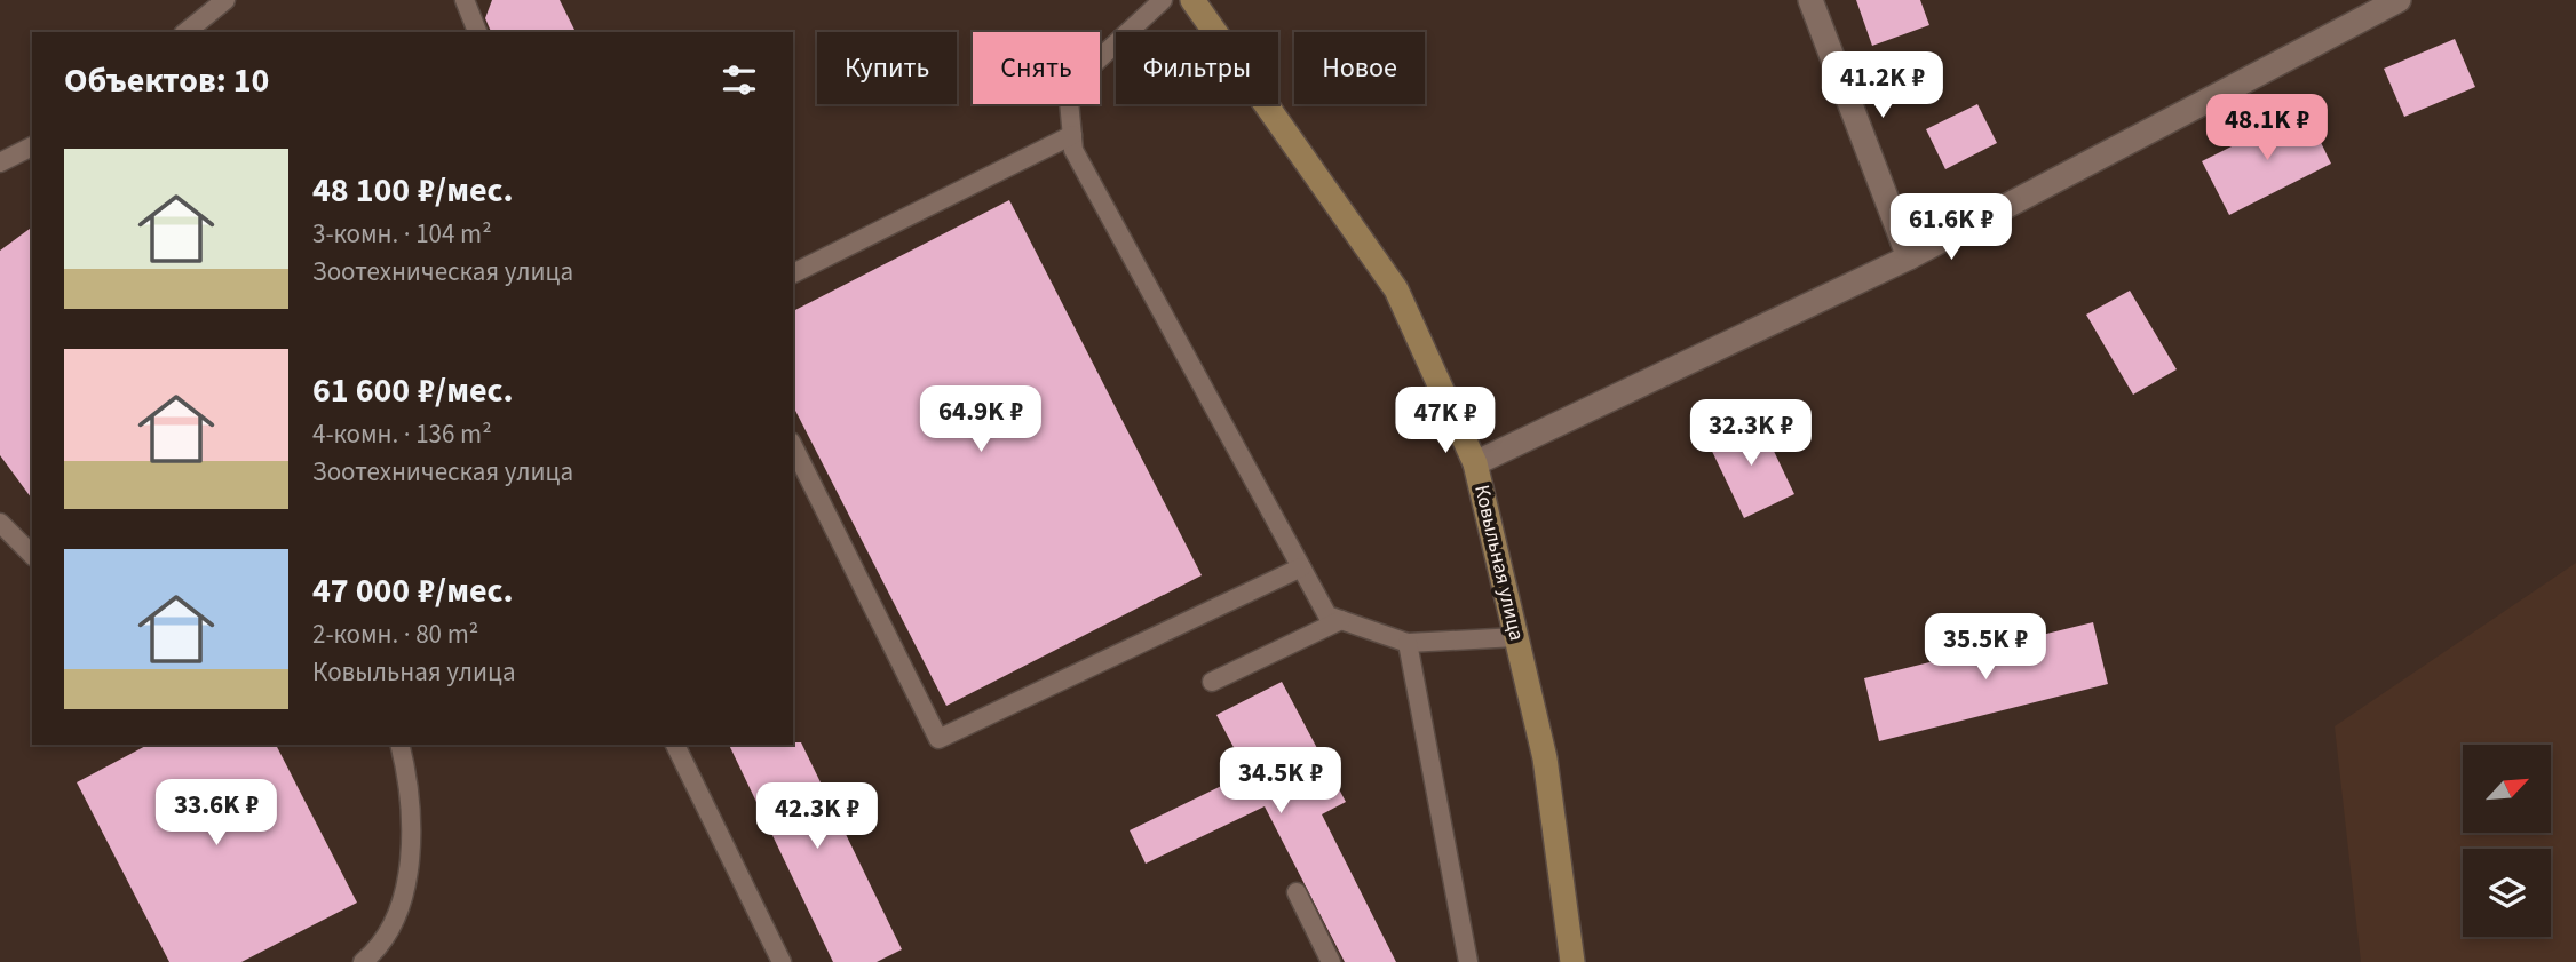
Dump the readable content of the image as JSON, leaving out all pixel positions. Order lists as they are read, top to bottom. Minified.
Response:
{"streets":{"main road":["Ковыльная улица"]},"north":"top right","page":{"chip":["Купить","Снять","Фильтры","Новое"],"heading":"Объектов: 10","price":["41.2K ₽","48.1K ₽","61.6K ₽","64.9K ₽","47K ₽","32.3K ₽","35.5K ₽","34.5K ₽","33.6K ₽","42.3K ₽"],"list":[{"name":"48 100 ₽/мес.","note":"3-комн. · 104 m² · Зоотехническая улица"},{"name":"61 600 ₽/мес.","note":"4-комн. · 136 m² · Зоотехническая улица"},{"name":"47 000 ₽/мес.","note":"2-комн. · 80 m² · Ковыльная улица"}]}}
